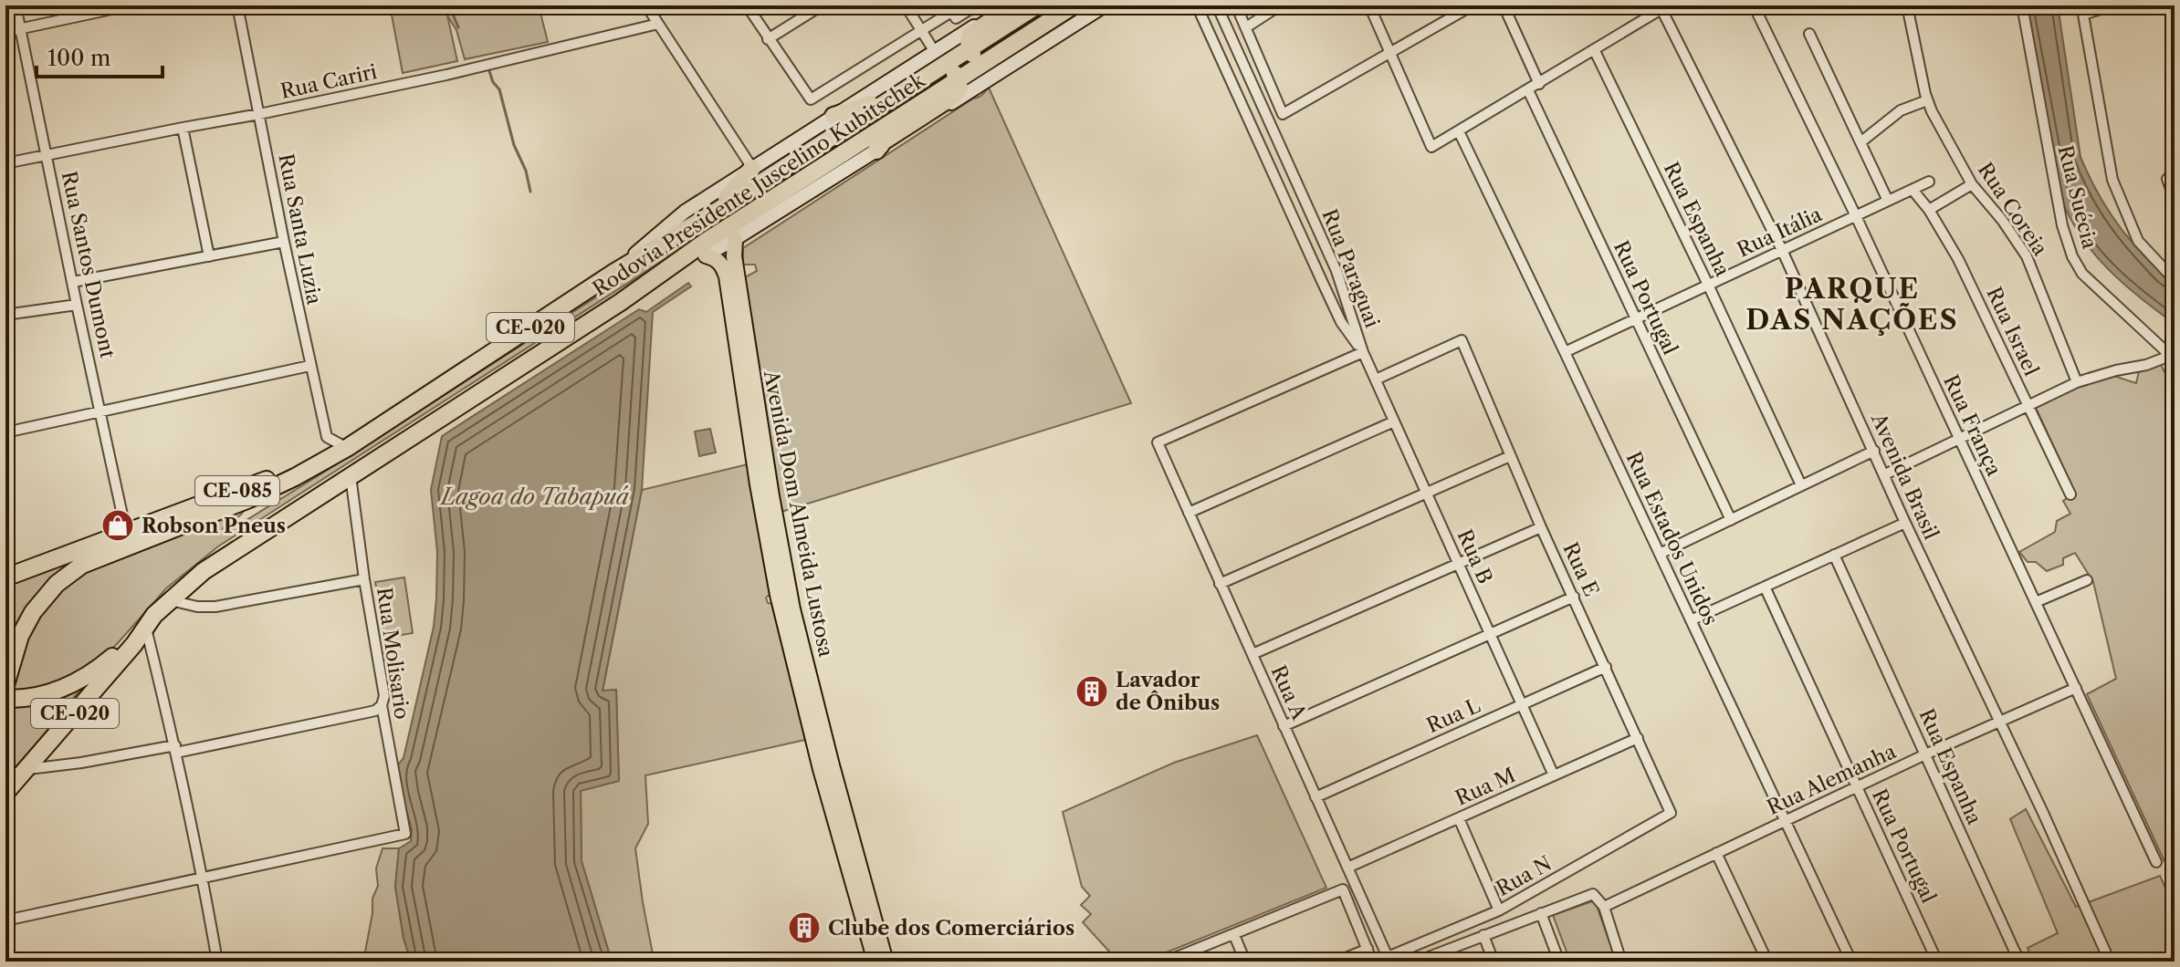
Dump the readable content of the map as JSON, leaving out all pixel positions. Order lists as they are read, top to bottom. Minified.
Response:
{"streets":{"highway":["Rodovia Presidente Juscelino Kubitschek","CE-020","CE-085"],"main road":["Avenida Dom Almeida Lustosa"],"street":["Rua Cariri","Rua Suécia","Rua Coreia","Rua Espanha","Rua Santa Luzia","Rua Itália","Rua Santos Dumont","Rua Paraguai","Rua Portugal","Rua Israel","Rua França","Avenida Brasil","Rua Estados Unidos","Rua B","Rua E","Rua Molisario","Rua A","Rua L","Rua Alemanha","Rua M","Rua N"]},"crossings":[["Rua Cariri","Rua Santa Luzia"],["Rua Cariri","Rua Santos Dumont"],["Rodovia Presidente Juscelino Kubitschek","Rua Santa Luzia"],["Rodovia Presidente Juscelino Kubitschek","CE-085"],["Rodovia Presidente Juscelino Kubitschek","Rua Molisario"],["Rua Suécia","Rua Coreia"],["Rua Suécia","Rua Israel"],["Rua Suécia","Rua França"],["Rua Suécia","Avenida Brasil"],["Rua Espanha","Rua Itália"],["Rua Espanha","Rua Alemanha"],["Rua Santa Luzia","CE-085"],["Rua Itália","Rua Portugal"],["Rua Itália","Rua Israel"],["Rua Itália","Rua França"],["Rua Itália","Avenida Brasil"],["Rua Itália","Rua Estados Unidos"],["Rua Santos Dumont","CE-085"],["Rua Paraguai","Rua B"],["Rua Paraguai","Rua A"],["Rua Portugal","Rua Alemanha"],["Rua França","Rua Alemanha"],["Avenida Brasil","Rua Alemanha"],["Rua Estados Unidos","Rua Alemanha"],["Rua B","Rua E"],["Rua B","Rua A"],["Rua B","Rua L"],["Rua B","Rua M"],["Rua E","Rua L"],["Rua E","Rua M"],["Rua E","Rua N"],["Rua A","Rua L"],["Rua A","Rua M"],["Rua A","Rua N"]],"districts":["PARQUE DAS NAÇÕES"],"water":["Lagoa do Tabapuá"],"places":{"shop":["Robson Pneus"],"building":["Lavador de Ônibus","Clube dos Comerciários"]},"scale_bar":"100 m"}
